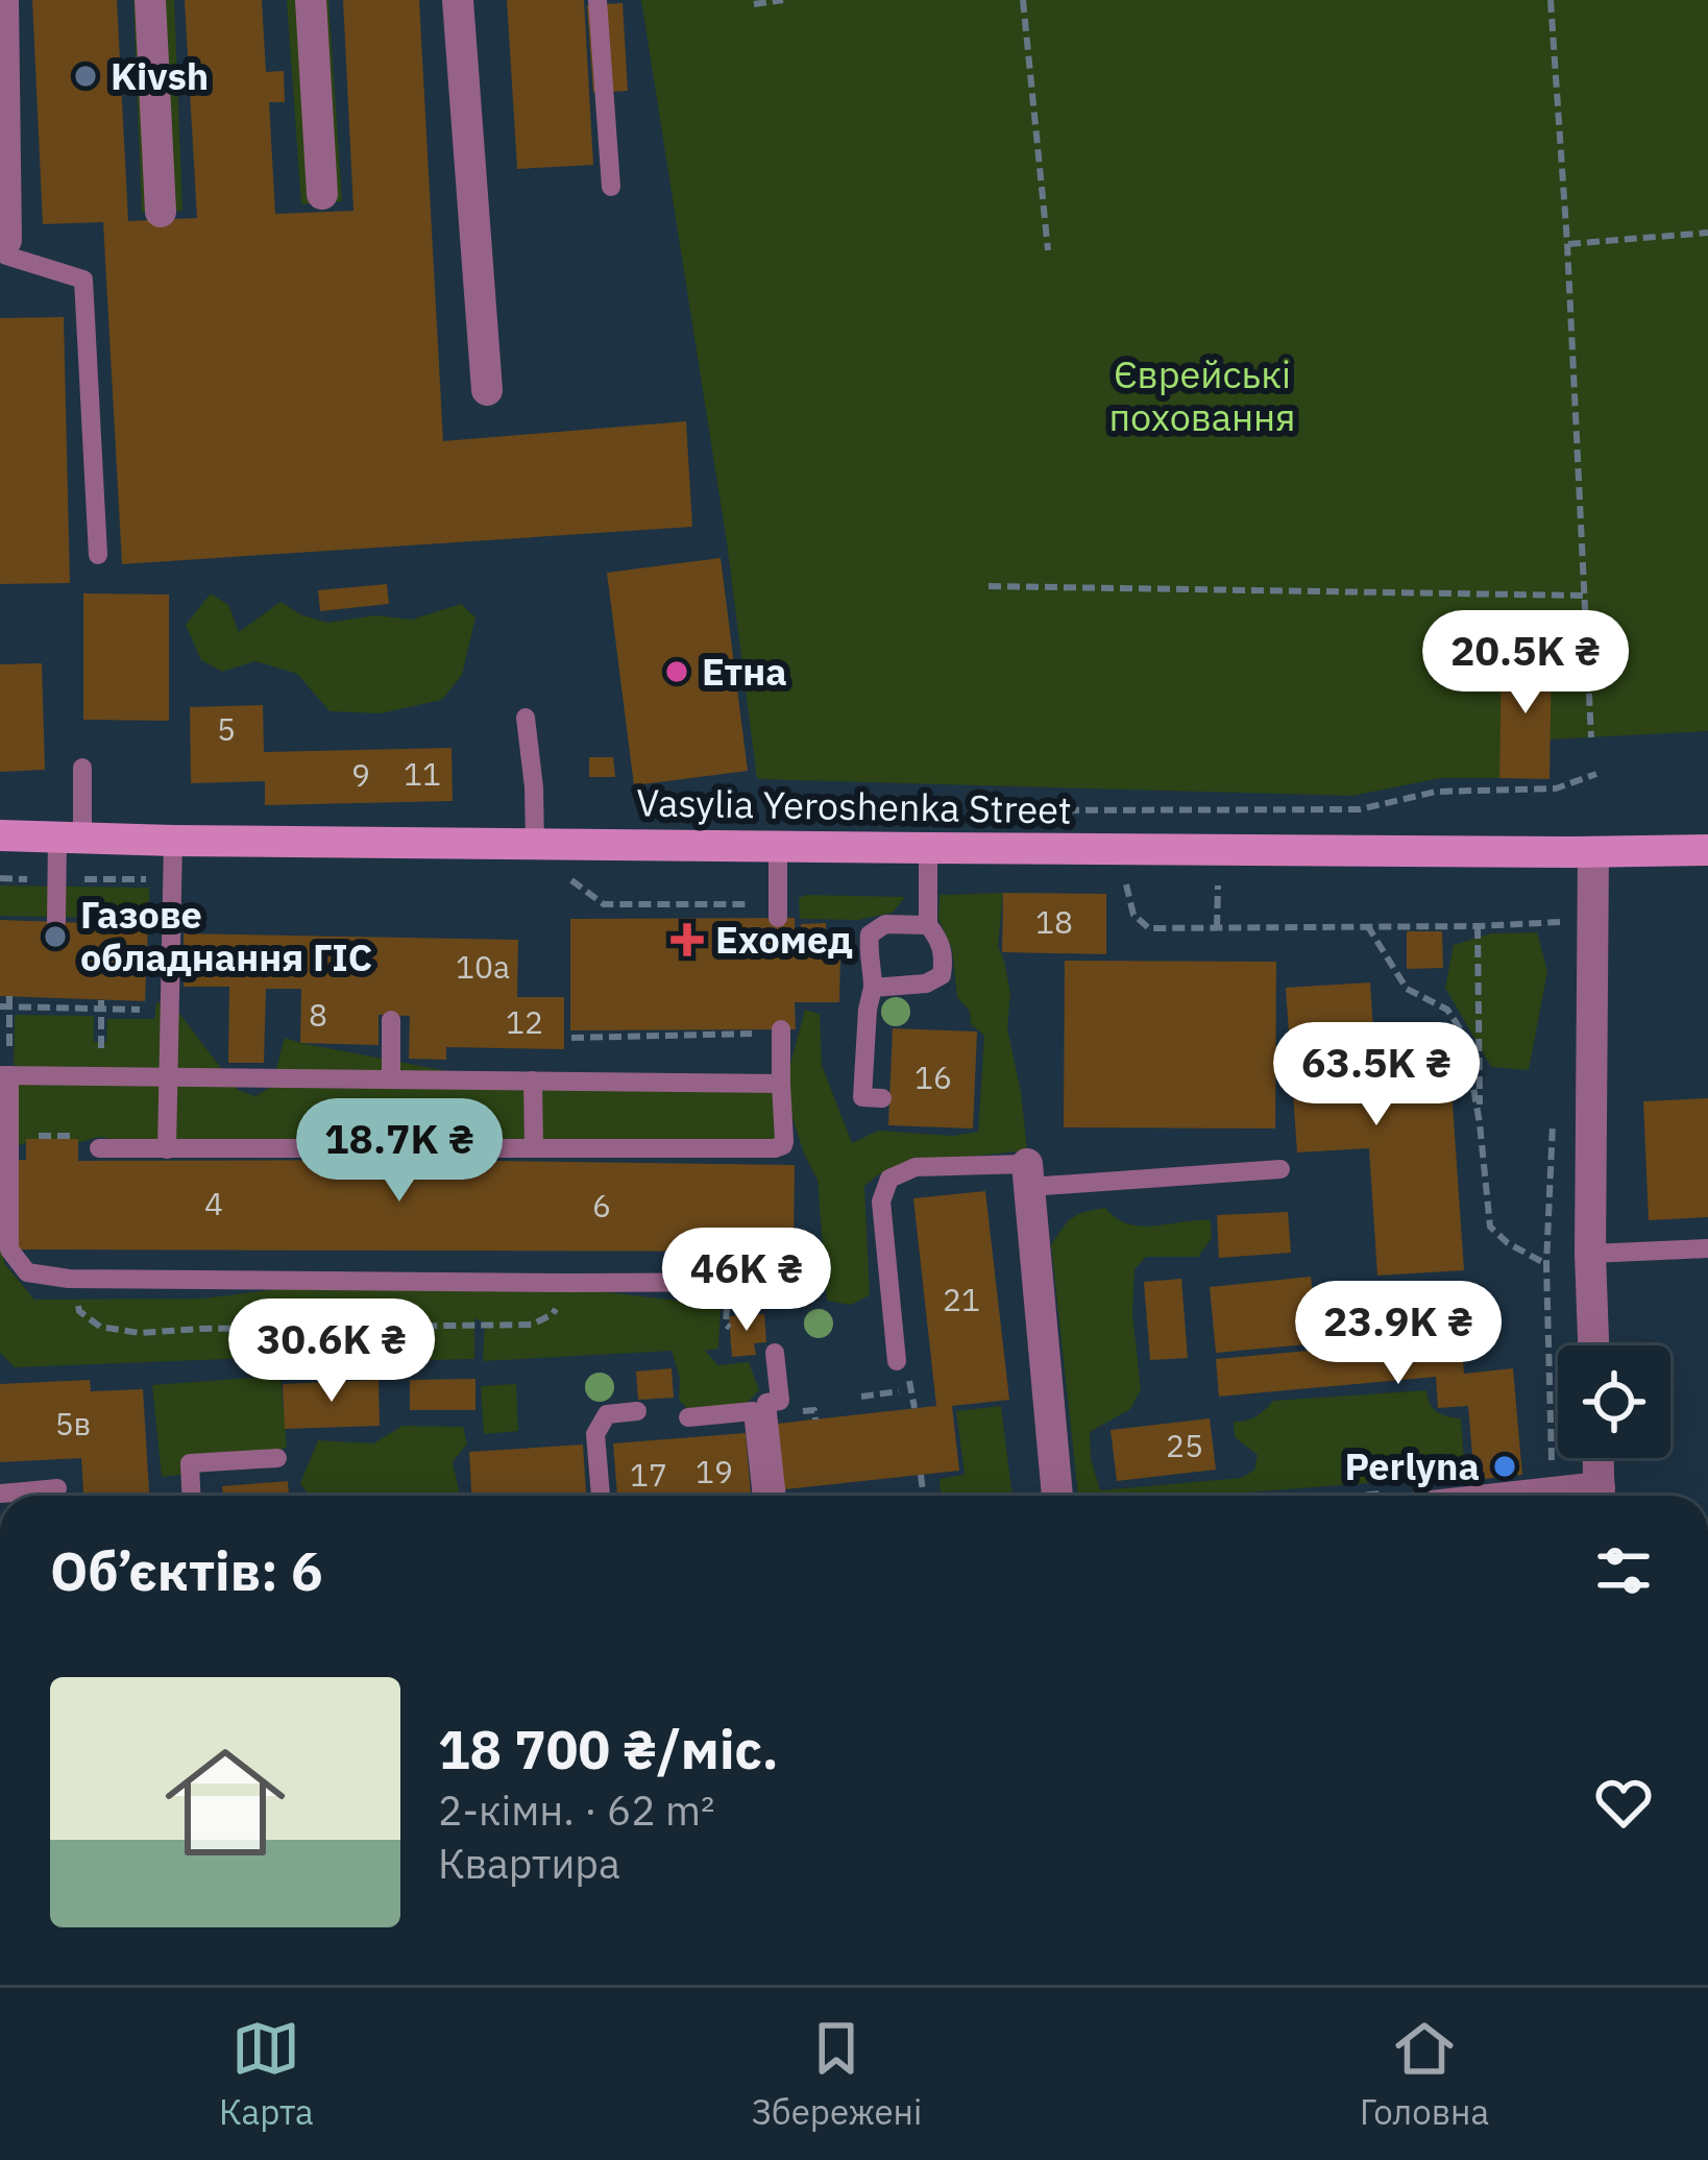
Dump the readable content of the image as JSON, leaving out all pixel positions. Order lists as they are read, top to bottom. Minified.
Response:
{"streets":{"main road":["Vasylia Yeroshenka Street"]},"parks":["Єврейські поховання"],"places":{"other":["Kivsh","Етна","Газове обладнання ГІС","Perlyna"],"health":["Ехомед"]},"house_numbers":["5","11","9","18","10а","8","12","16","4","6","21","5в","25","19","17"],"page":{"price":["20.5K ₴","63.5K ₴","18.7K ₴","46K ₴","23.9K ₴","30.6K ₴"],"heading":"Об’єктів: 6","list":[{"name":"18 700 ₴/міс.","note":"2-кімн. · 62 m² · Квартира"}],"tabs":["Карта","Збережені","Головна"]}}
